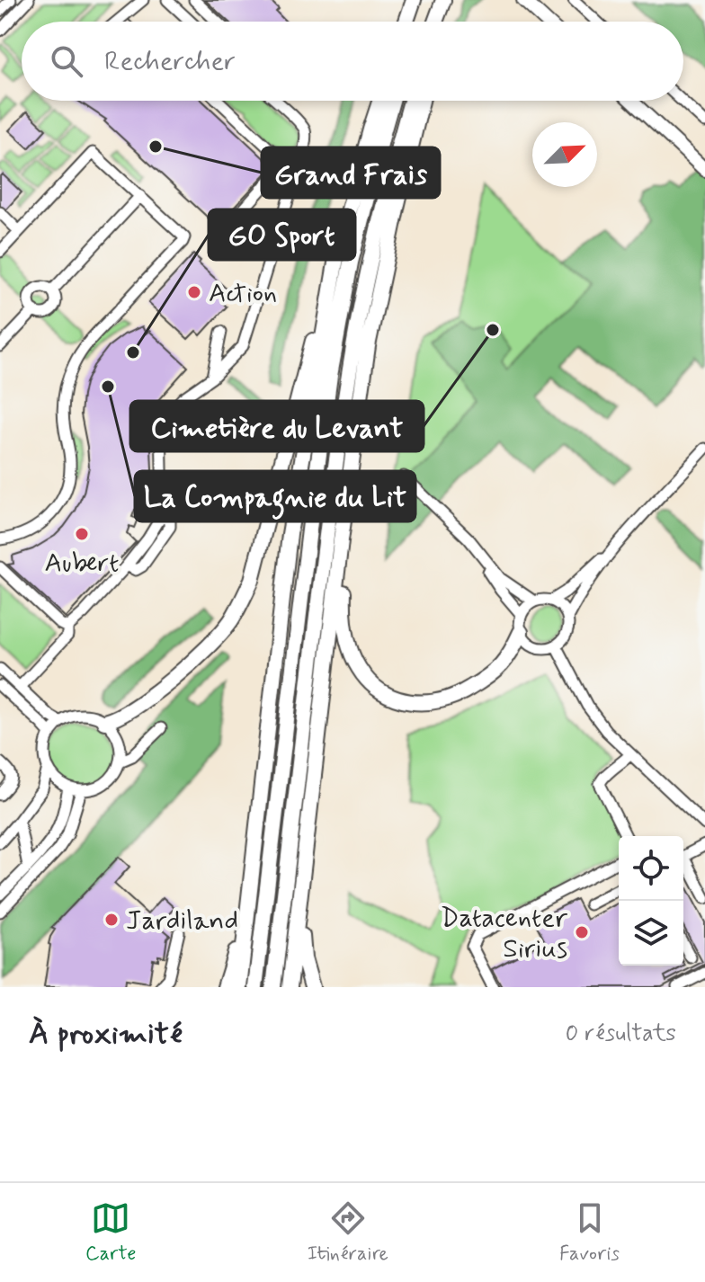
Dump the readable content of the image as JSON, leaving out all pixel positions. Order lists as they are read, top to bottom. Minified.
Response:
{"places":["Grand Frais","Action","Cimetière du Levant","GO Sport","La Compagnie du Lit","Aubert","Jardiland","Datacenter Sirius"],"north":"top right","page":{"search":"Rechercher","heading":["À proximité","0 résultats"],"nav":["Carte","Itinéraire","Favoris"]}}
